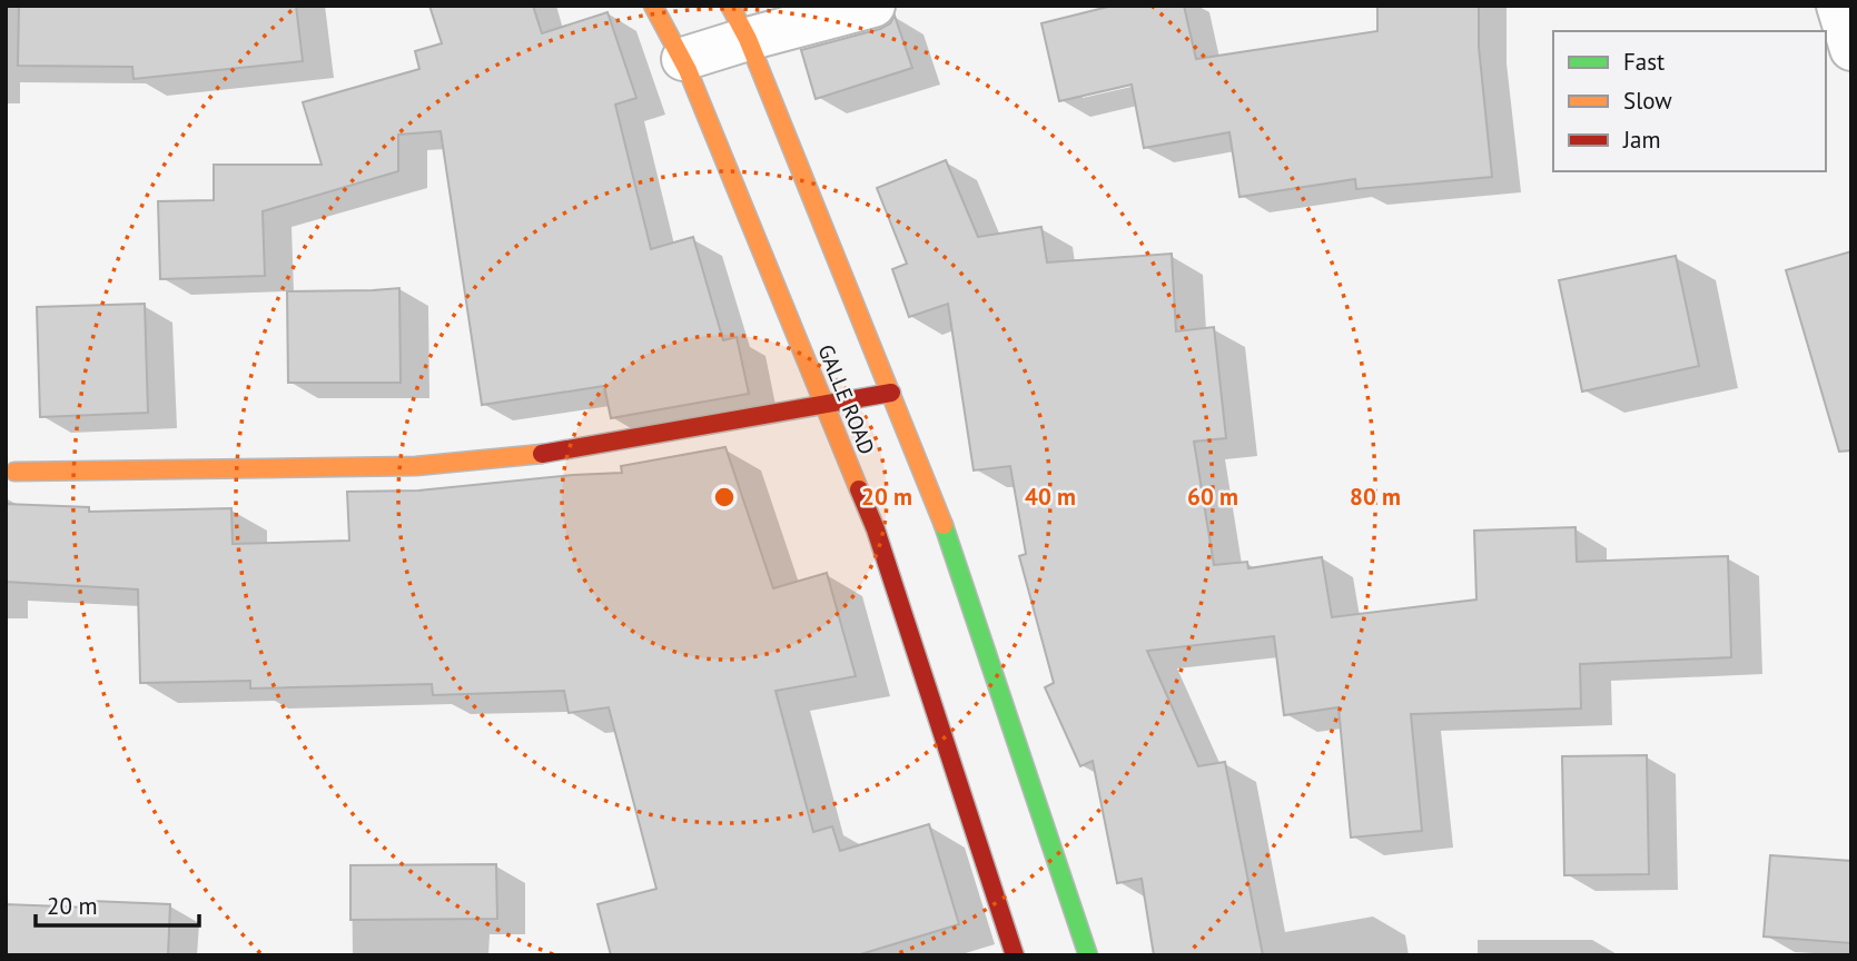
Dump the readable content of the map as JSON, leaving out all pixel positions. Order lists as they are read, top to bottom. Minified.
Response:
{"streets":{"main road":["GALLE ROAD"]},"legend":["Fast","Slow","Jam"],"scale_bar":"20 m","rings":["20 m","40 m","60 m","80 m"]}
